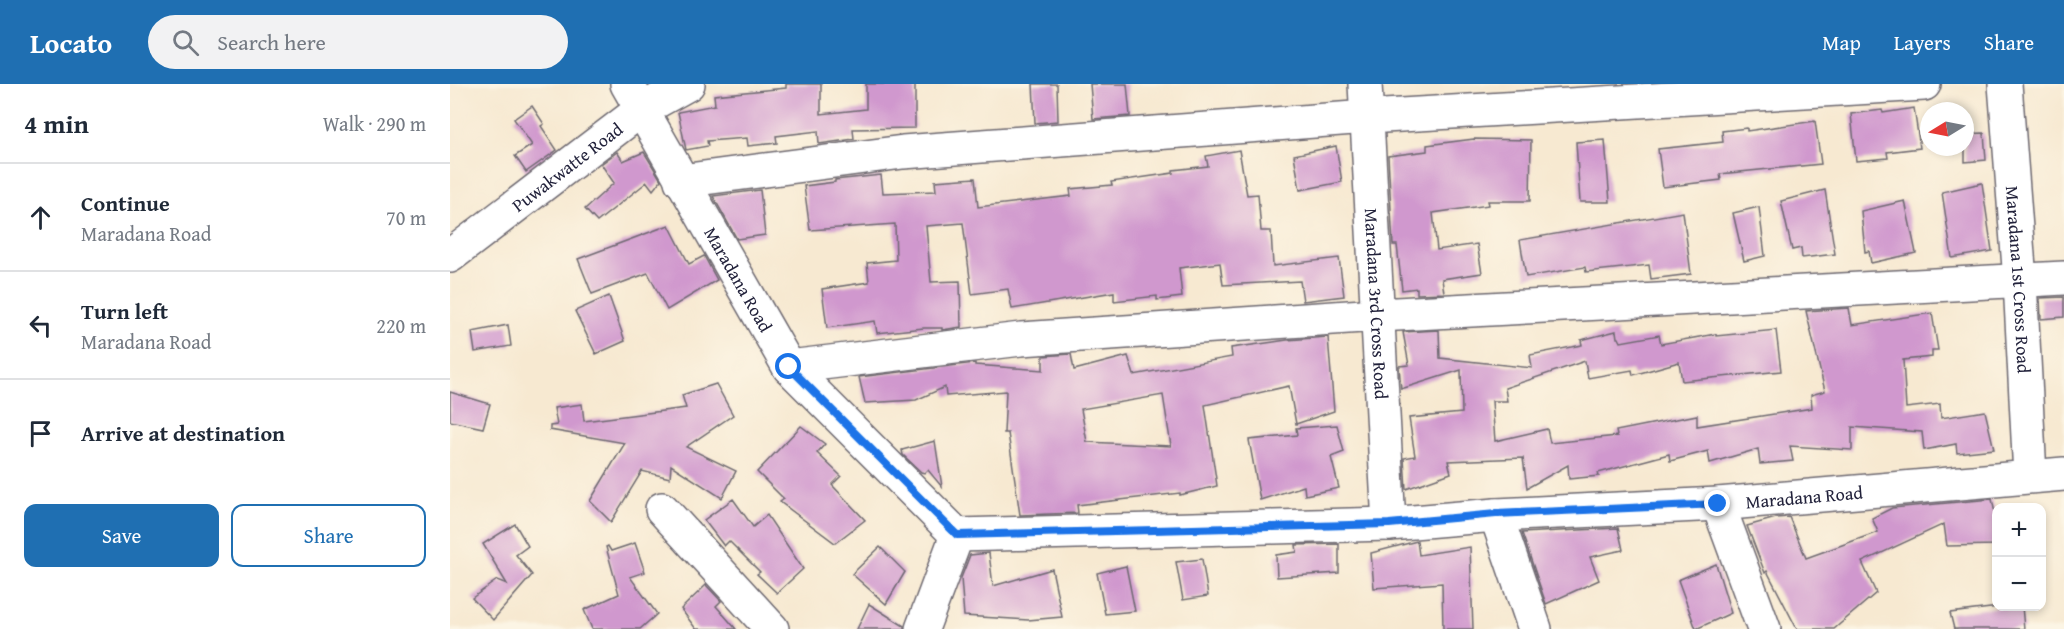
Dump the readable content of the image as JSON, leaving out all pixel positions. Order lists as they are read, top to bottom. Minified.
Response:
{"streets":{"street":["Puwakwatte Road","Maradana Road","Maradana 1st Cross Road","Maradana 3rd Cross Road"]},"crossings":[["Puwakwatte Road","Maradana Road"],["Maradana Road","Maradana 1st Cross Road"],["Maradana Road","Maradana 3rd Cross Road"]],"north":"left","page":{"header":"Locato","search":"Search here","nav":["Map","Layers","Share"],"heading":["4 min","Walk · 290 m"],"list":[["Continue","Maradana Road","70 m"],["Turn left","Maradana Road","220 m"],"Arrive at destination"],"buttons":["Save","Share"],"map_buttons":["+","−"]}}
